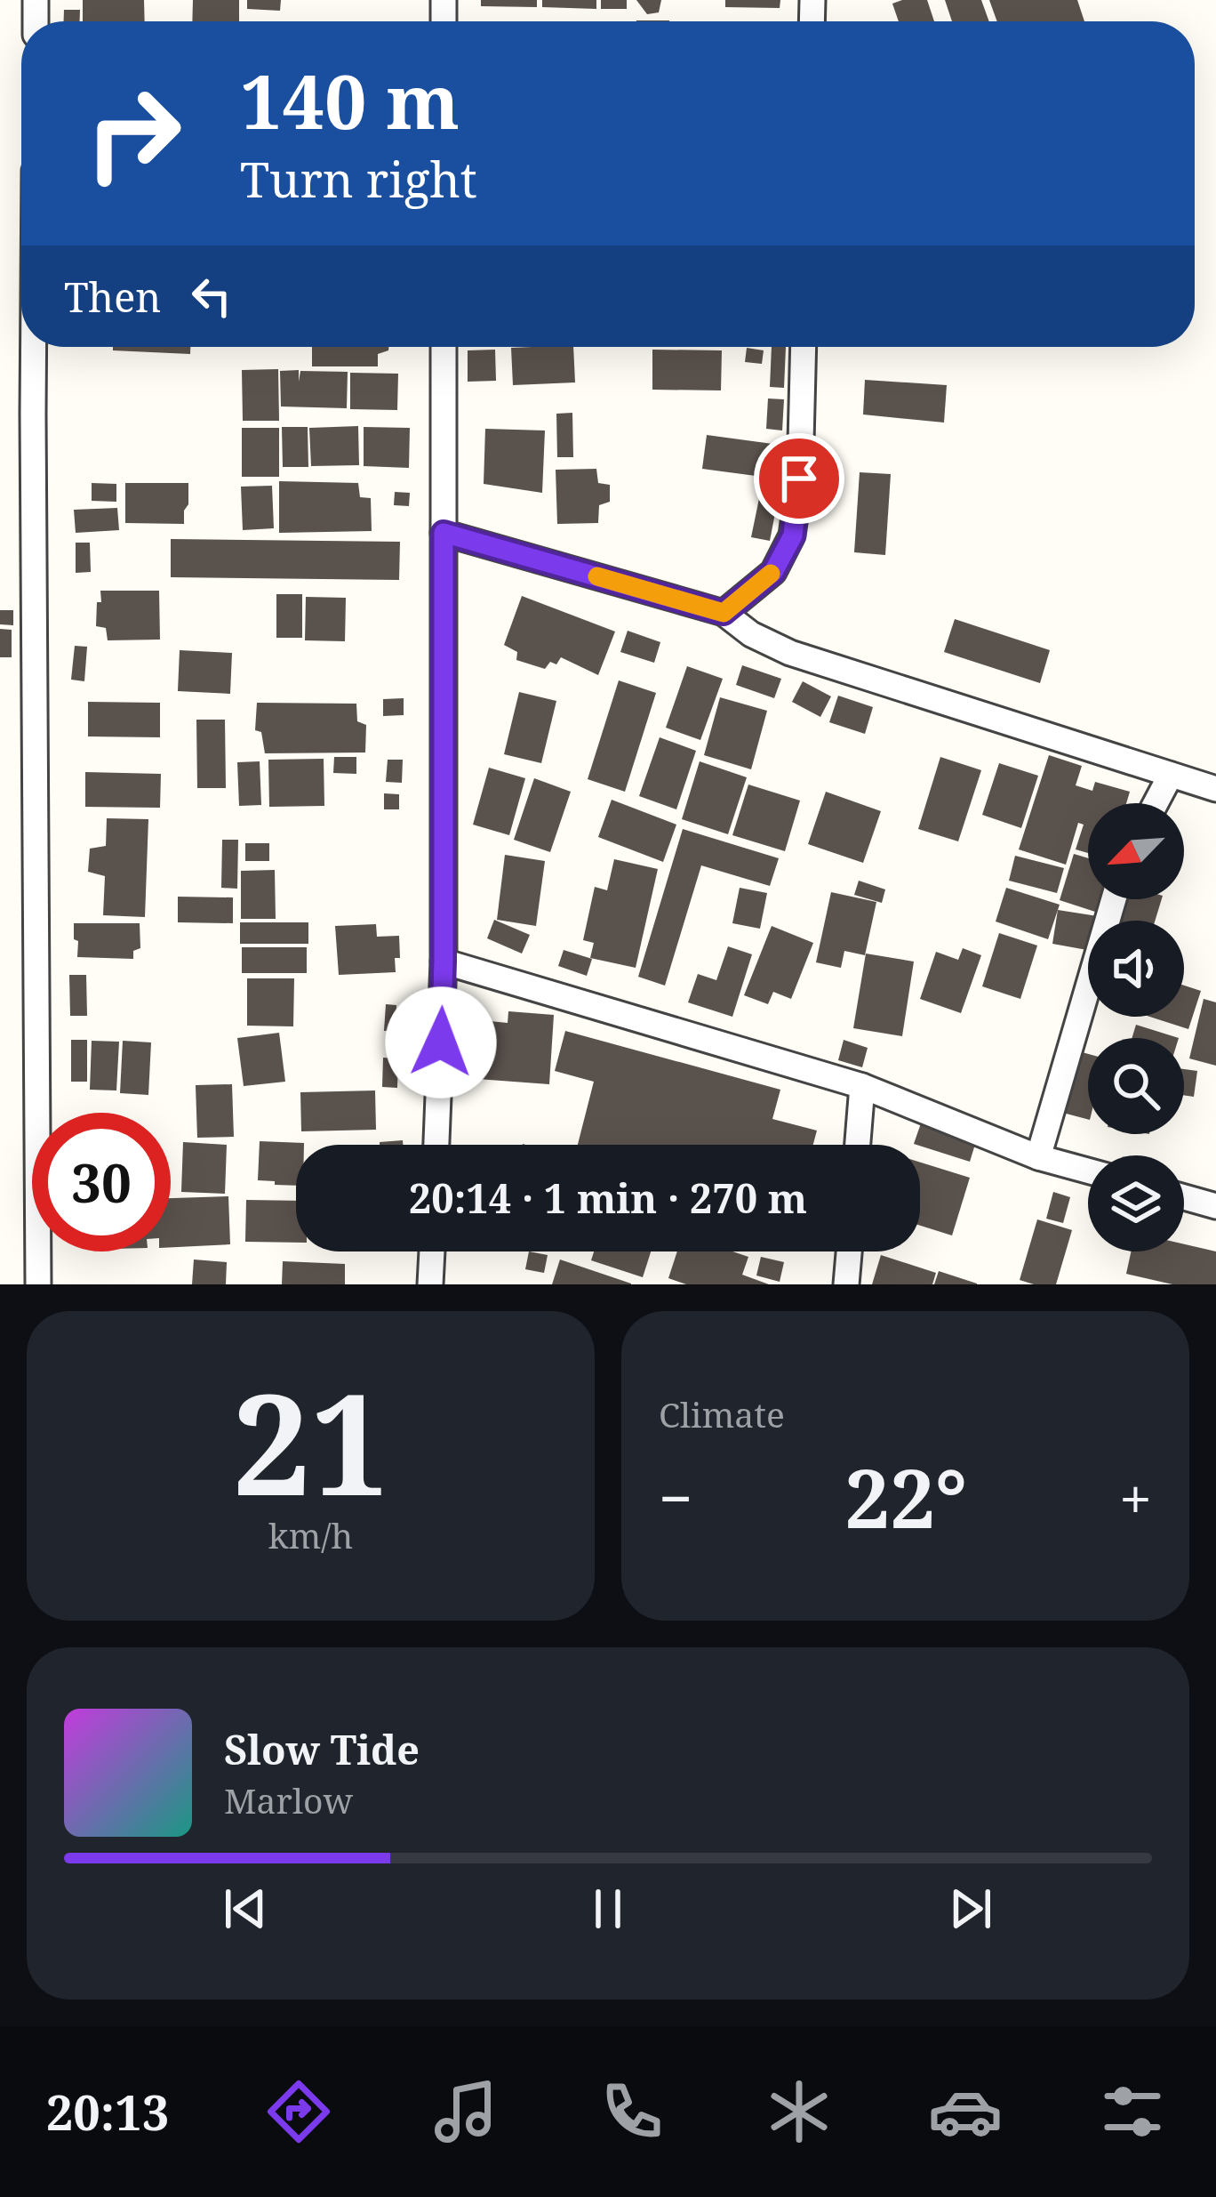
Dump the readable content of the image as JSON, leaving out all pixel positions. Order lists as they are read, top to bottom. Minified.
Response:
{"north":"bottom left","page":{"turn":["140 m","Turn right"],"then":"Then","limit":"30","trip":"20:14 · 1 min · 270 m","tile":[["21","km/h"],"Climate"],"heat":["−","22°","+"],"song":["Slow Tide","Marlow"],"tabs":"20:13"}}
